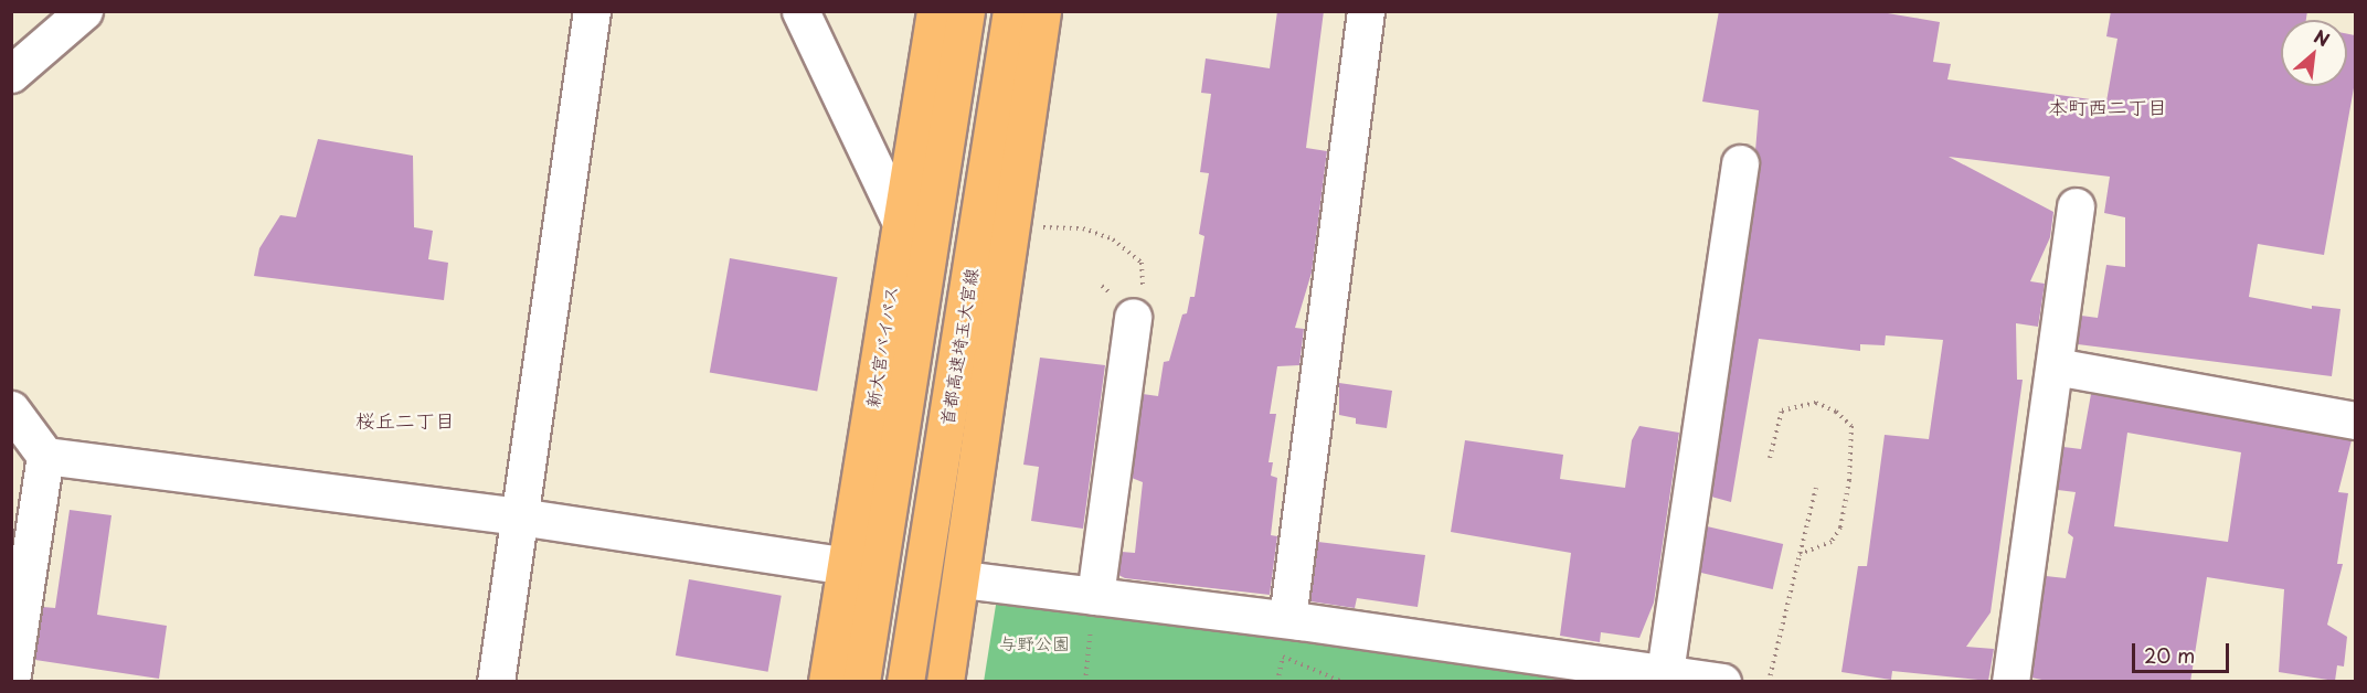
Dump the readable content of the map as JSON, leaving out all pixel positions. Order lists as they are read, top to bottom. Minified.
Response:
{"streets":{"highway":["新大宮バイパス","首都高速埼玉大宮線"]},"districts":["本町西二丁目","桜丘二丁目"],"parks":["与野公園"],"scale_bar":"20 m","north":"top right"}
